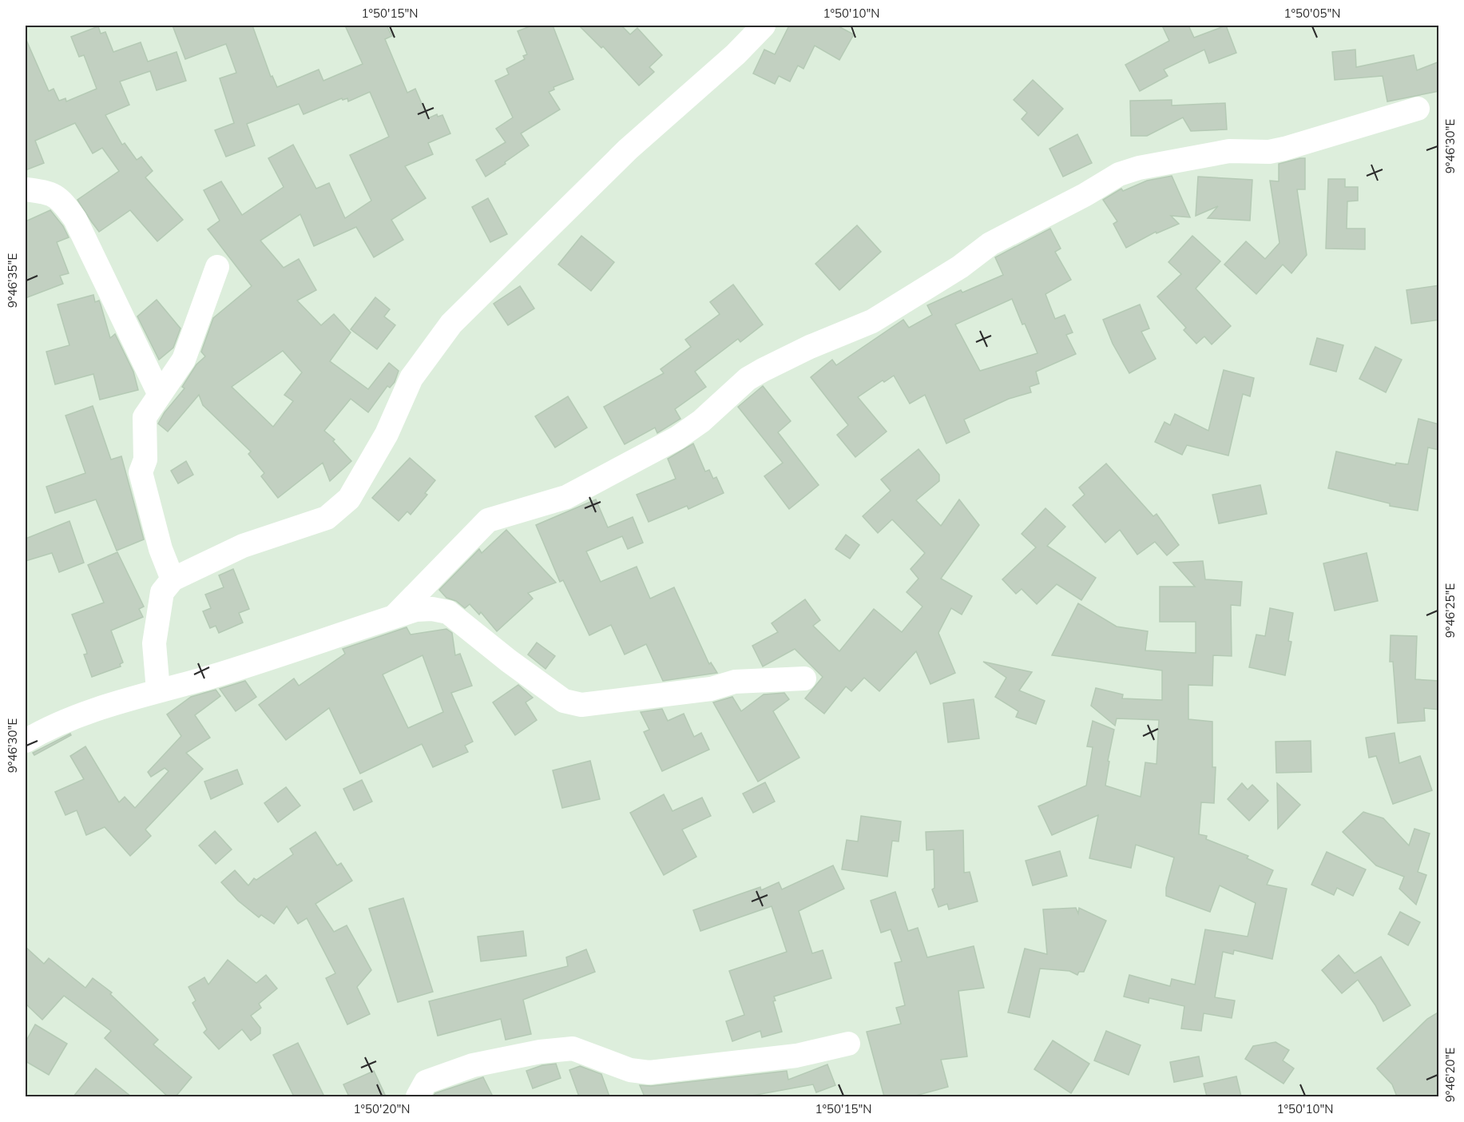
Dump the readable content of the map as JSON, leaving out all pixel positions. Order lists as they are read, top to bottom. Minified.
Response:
{"coordinates":["1°50'15\"N","1°50'10\"N","1°50'05\"N","9°46'30\"E","9°46'35\"E","9°46'25\"E","9°46'20\"E","1°50'20\"N"]}
